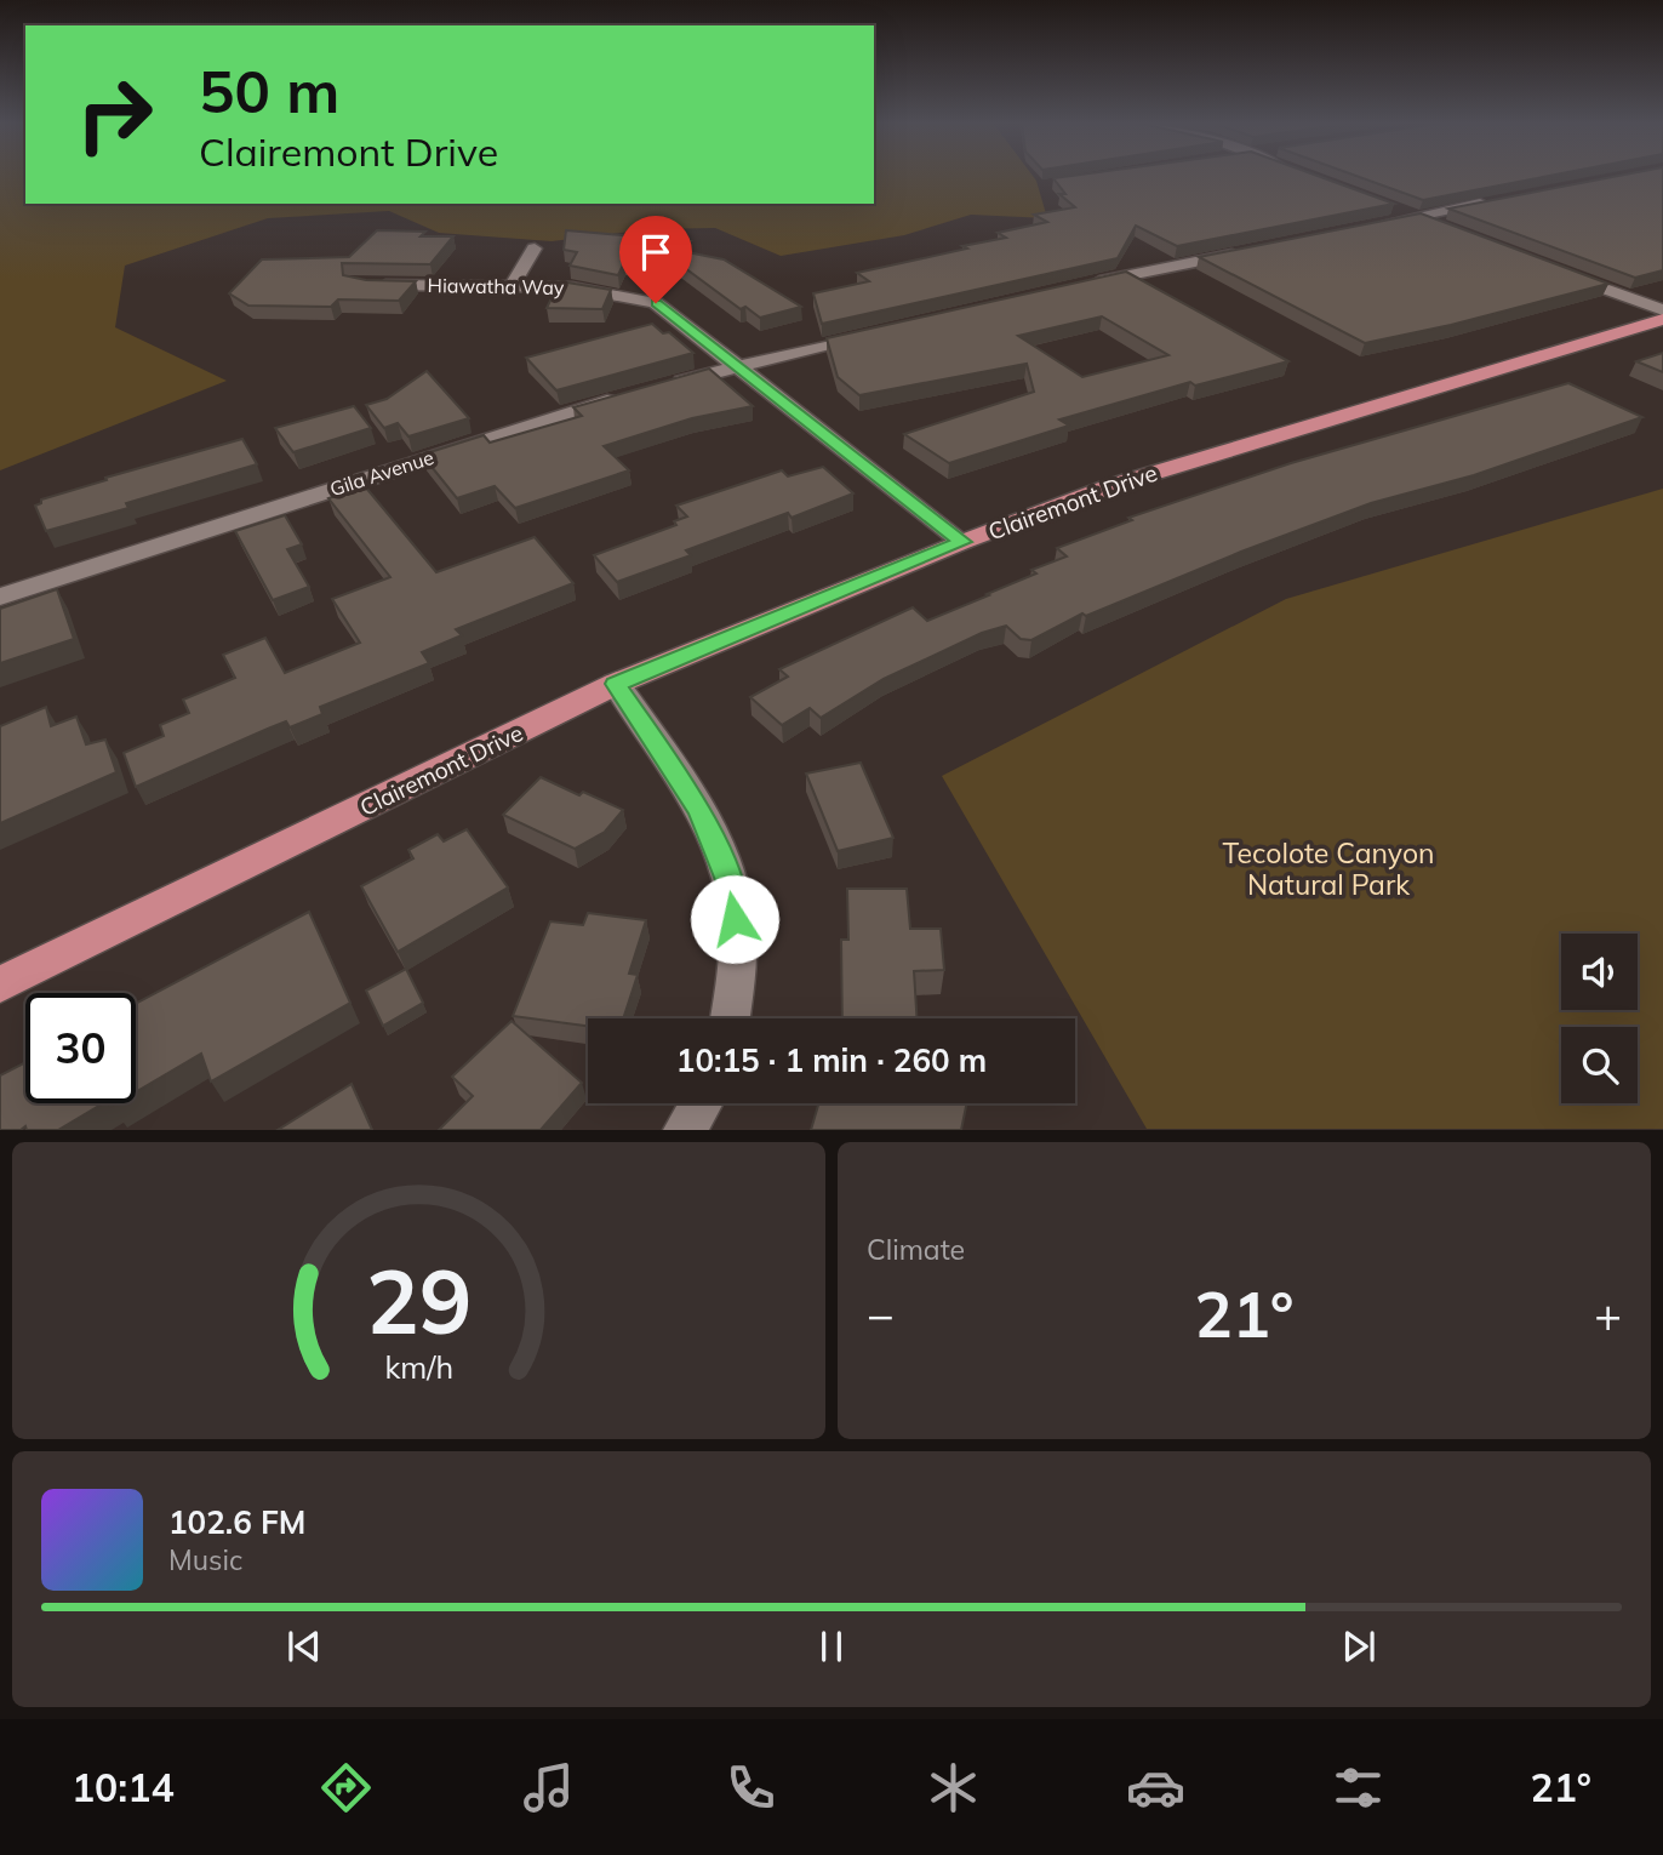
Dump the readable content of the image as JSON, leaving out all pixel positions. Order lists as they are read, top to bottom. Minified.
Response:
{"streets":{"main road":["Clairemont Drive"],"street":["Hiawatha Way","Gila Avenue"]},"crossings":[["Hiawatha Way","Clairemont Drive"]],"parks":["Tecolote Canyon Natural Park"],"page":{"turn":["50 m","Clairemont Drive"],"limit":"30","trip":"10:15 · 1 min · 260 m","tile":"Climate","heat":["−","21°","+"],"song":["102.6 FM","Music"],"tabs":["10:14","21°"],"gauge":["29","km/h"]}}
